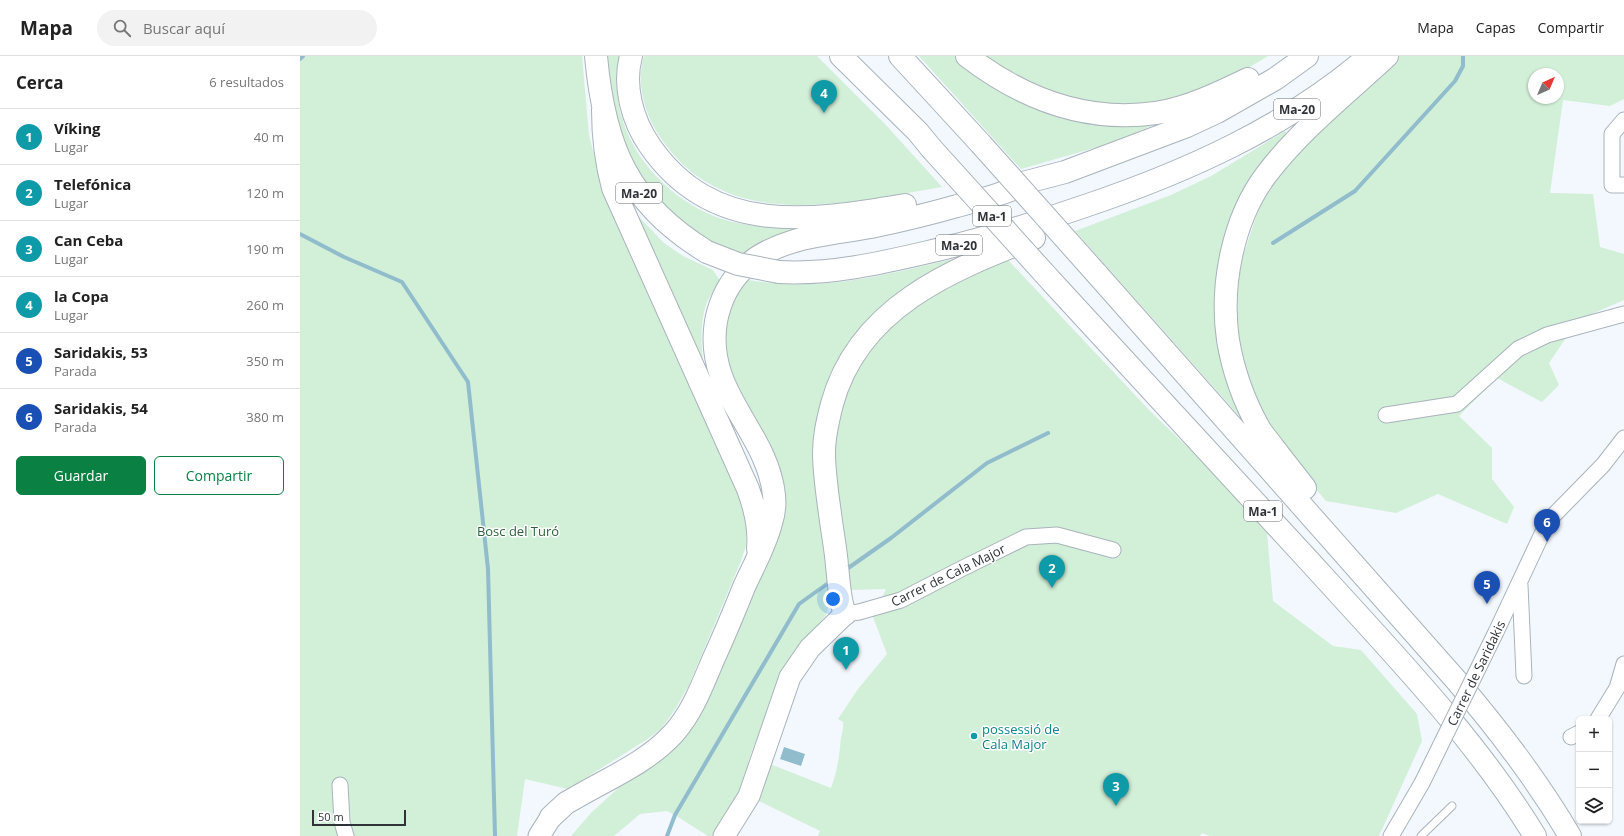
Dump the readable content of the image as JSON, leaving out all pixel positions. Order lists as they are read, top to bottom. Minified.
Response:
{"streets":{"highway":["Ma-20","Ma-1"],"street":["Carrer de Cala Major","Carrer de Saridakis"]},"parks":["Bosc del Turó"],"places":["possessió de Cala Major"],"scale_bar":"50 m","north":"top right","page":{"header":"Mapa","search":"Buscar aquí","nav":["Mapa","Capas","Compartir"],"heading":["Cerca","6 resultados"],"pins":["4","6","2","5","1","3"],"list":[{"mark":"1","name":"Víking","note":"Lugar","value":"40 m"},{"mark":"2","name":"Telefónica","note":"Lugar","value":"120 m"},{"mark":"3","name":"Can Ceba","note":"Lugar","value":"190 m"},{"mark":"4","name":"la Copa","note":"Lugar","value":"260 m"},{"mark":"5","name":"Saridakis, 53","note":"Parada","value":"350 m"},{"mark":"6","name":"Saridakis, 54","note":"Parada","value":"380 m"}],"buttons":["Guardar","Compartir"],"map_buttons":["+","−"],"scale":"50 m"}}
